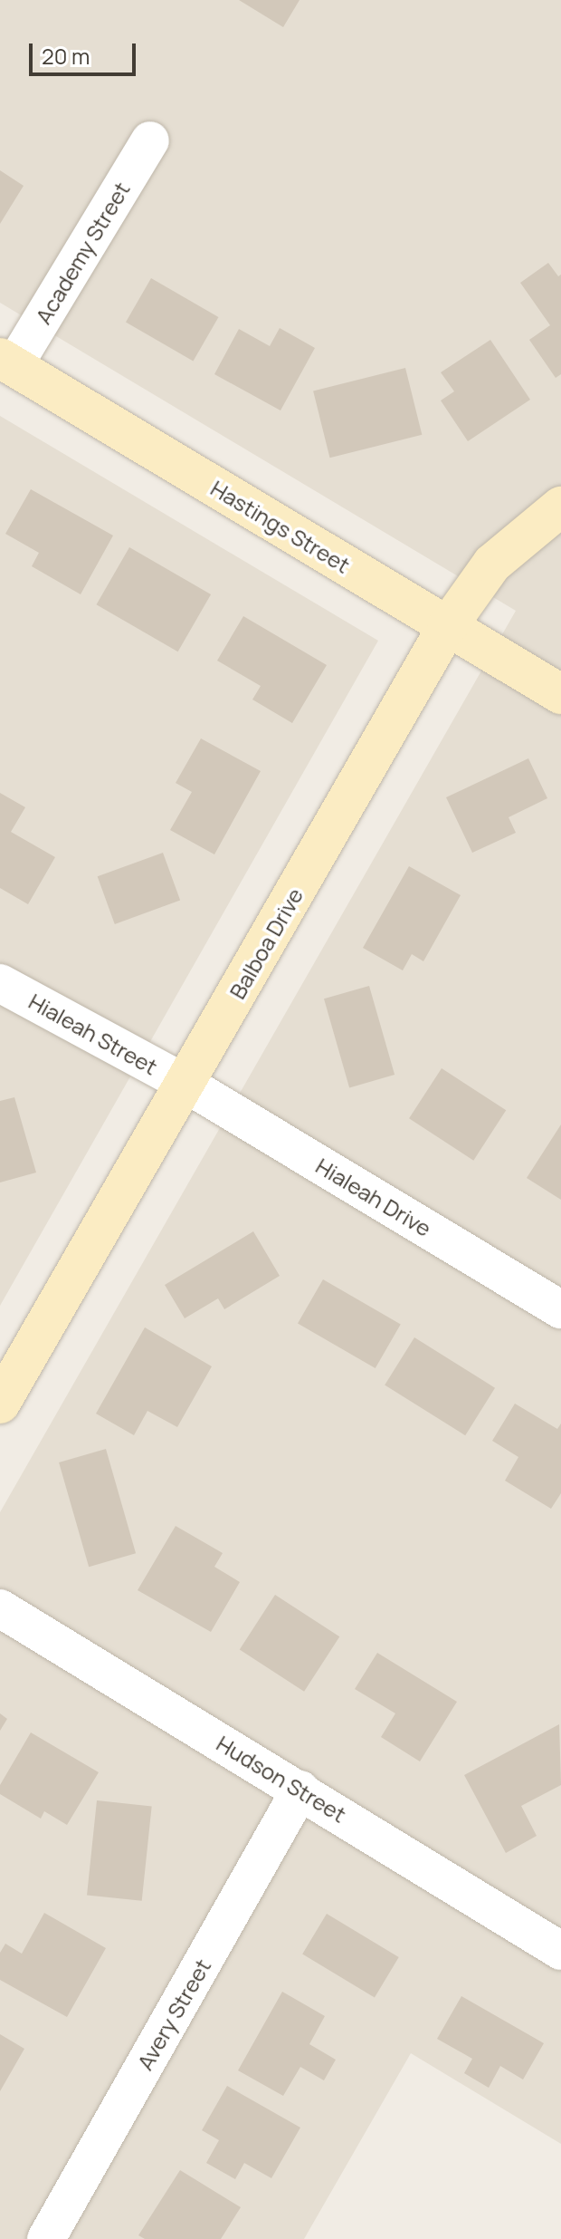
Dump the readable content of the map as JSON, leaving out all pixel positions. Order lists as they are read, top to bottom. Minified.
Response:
{"streets":{"street":["Academy Street","Hastings Street","Balboa Drive","Hialeah Street","Hialeah Drive","Hudson Street","Avery Street"]},"crossings":[["Academy Street","Hastings Street"],["Hastings Street","Balboa Drive"],["Balboa Drive","Hialeah Street"],["Balboa Drive","Hialeah Drive"],["Hialeah Street","Hialeah Drive"],["Hudson Street","Avery Street"]],"scale_bar":"20 m"}
